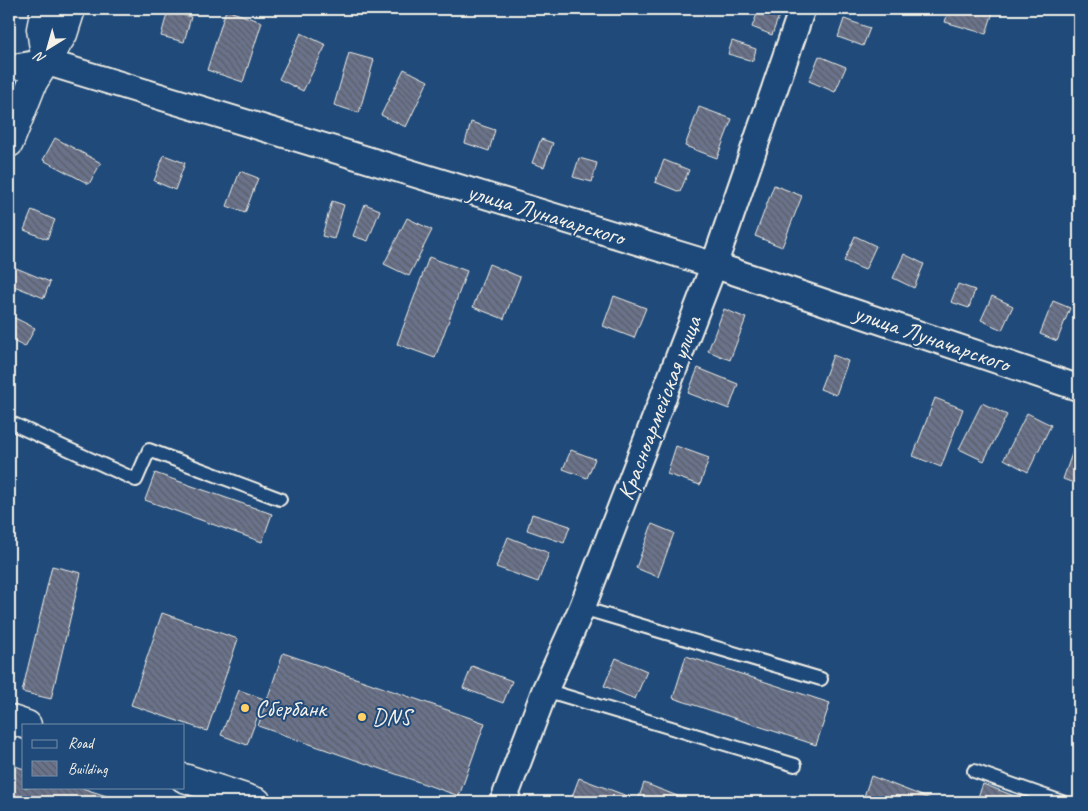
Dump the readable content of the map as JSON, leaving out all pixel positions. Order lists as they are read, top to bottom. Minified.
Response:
{"streets":{"street":["улица Луначарского","Красноармейская улица"]},"crossings":[["улица Луначарского","Красноармейская улица"]],"places":["Сбербанк","DNS"],"legend":["Road","Building"],"north":"bottom left"}
